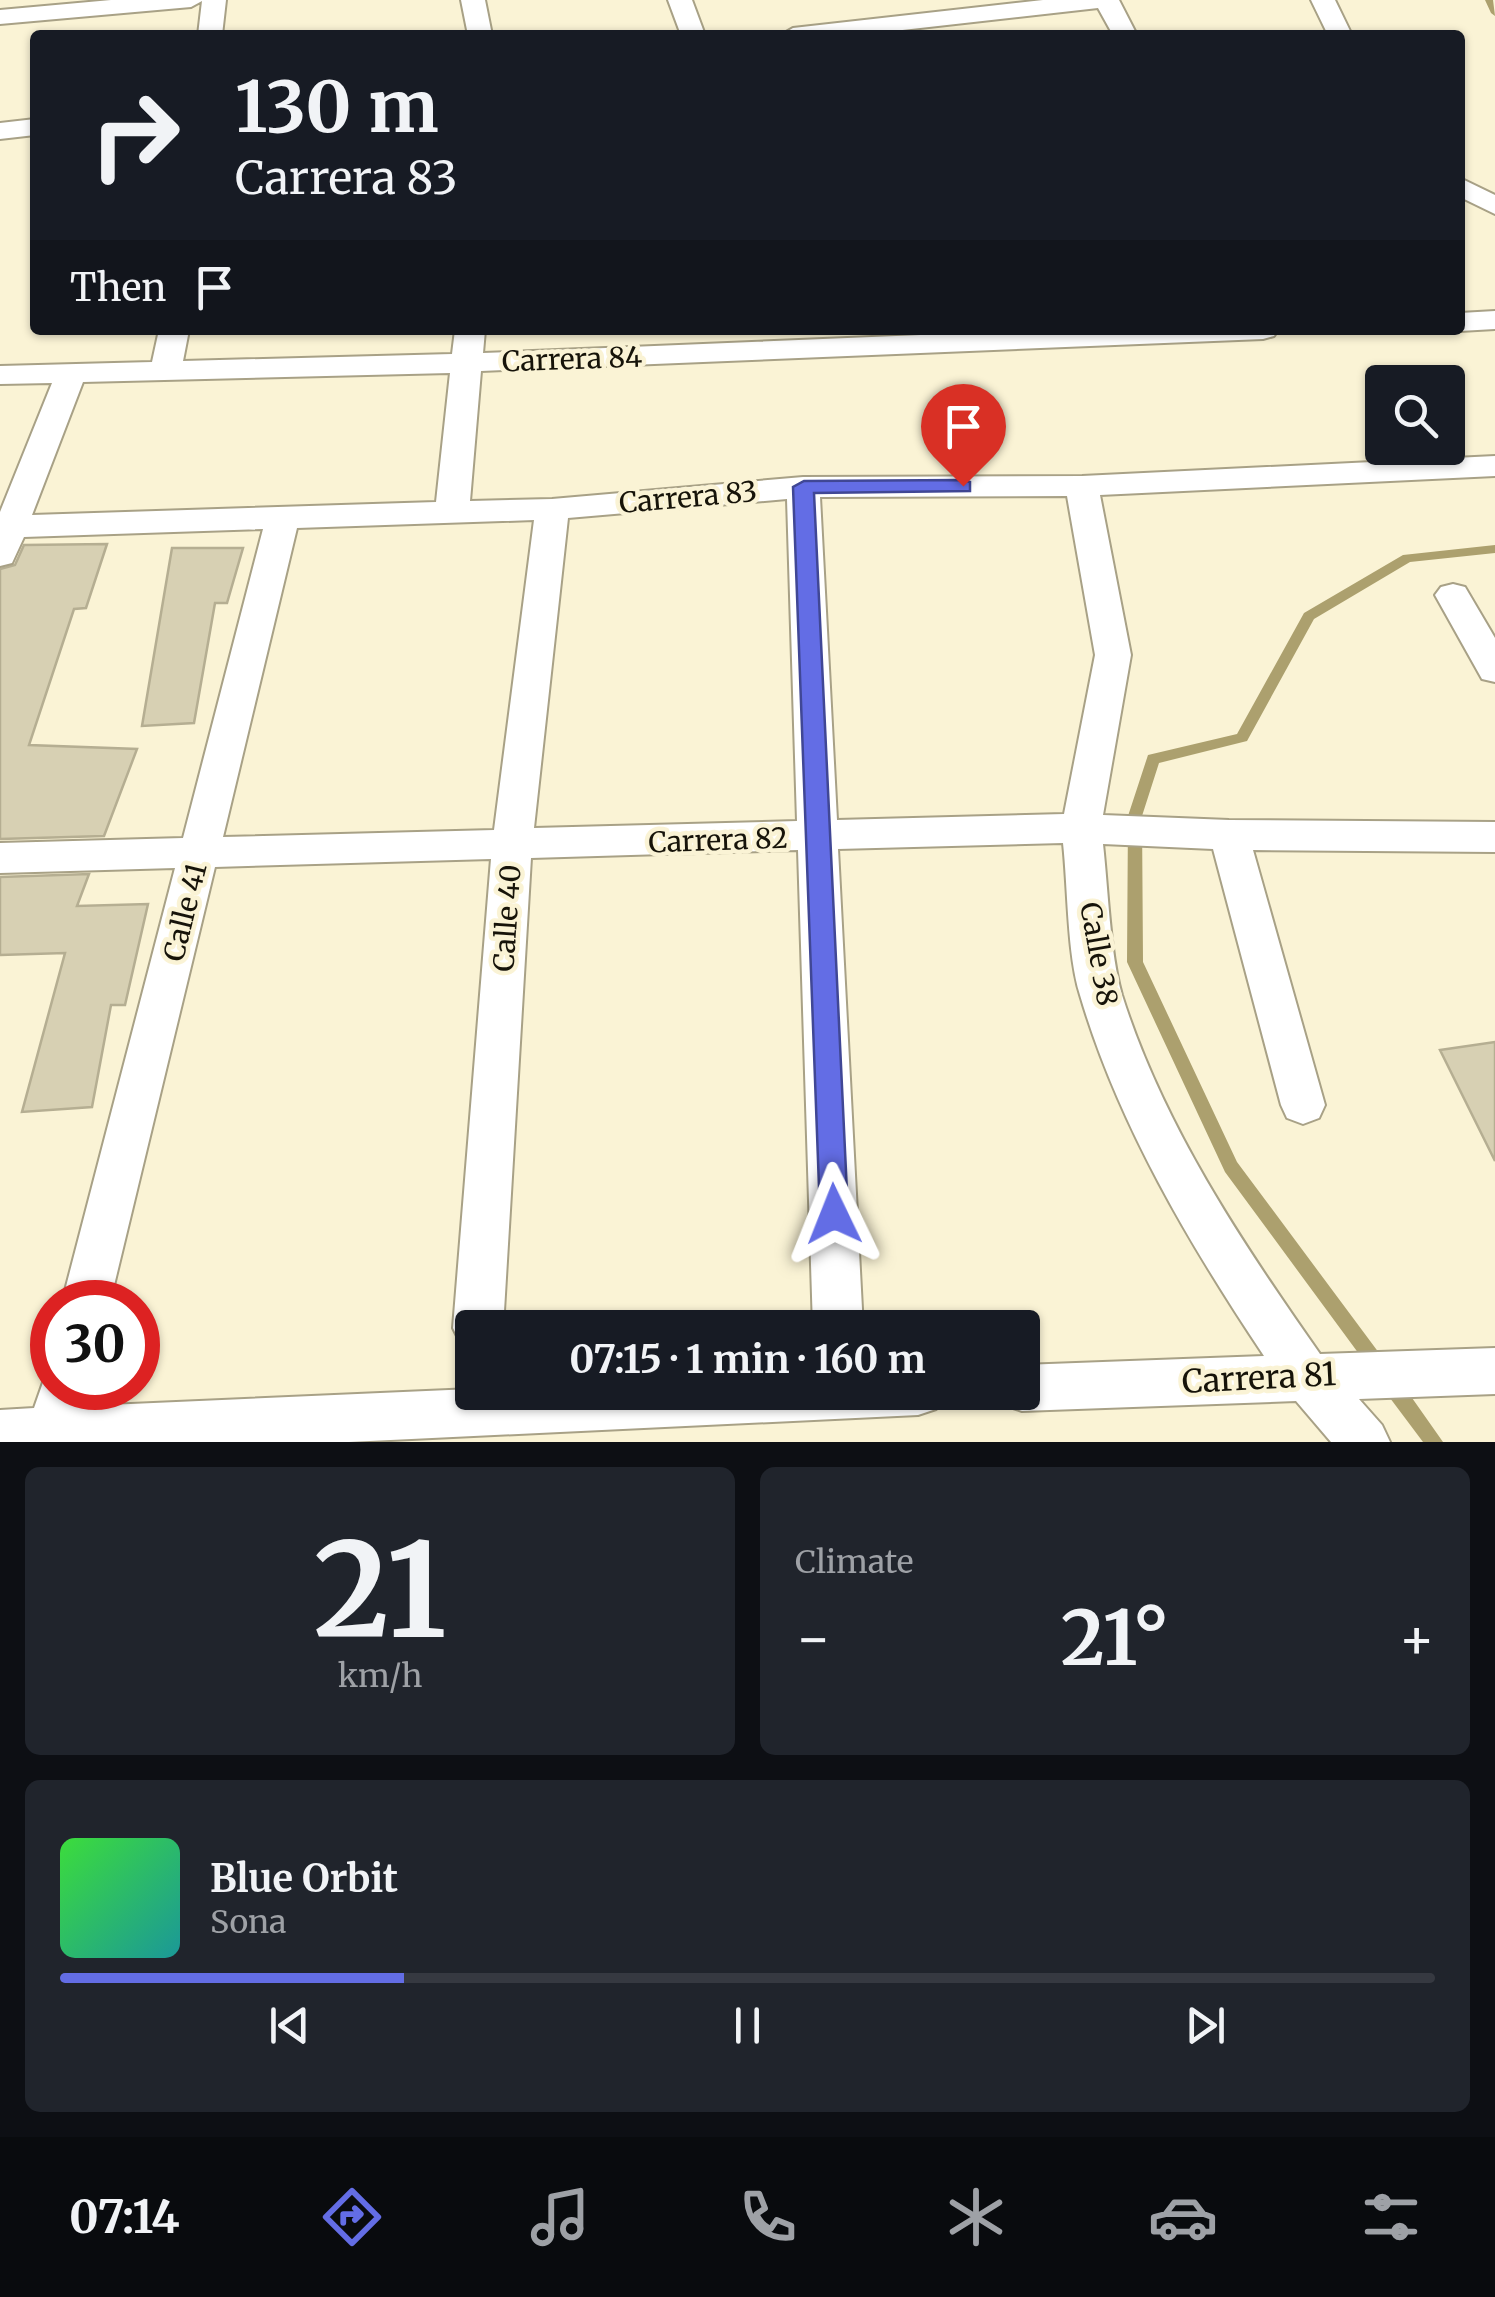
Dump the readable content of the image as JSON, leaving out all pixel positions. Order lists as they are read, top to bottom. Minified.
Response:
{"streets":{"street":["Carrera 84","Carrera 83","Carrera 82","Calle 41","Calle 40","Calle 38","Carrera 81"]},"crossings":[["Carrera 83","Calle 41"],["Carrera 83","Calle 40"],["Carrera 83","Calle 38"],["Carrera 82","Calle 41"],["Carrera 82","Calle 40"],["Carrera 82","Calle 38"],["Calle 38","Carrera 81"]],"page":{"turn":["130 m","Carrera 83"],"then":"Then","limit":"30","trip":"07:15 · 1 min · 160 m","tile":[["21","km/h"],"Climate"],"heat":["−","21°","+"],"song":["Blue Orbit","Sona"],"tabs":"07:14"}}
